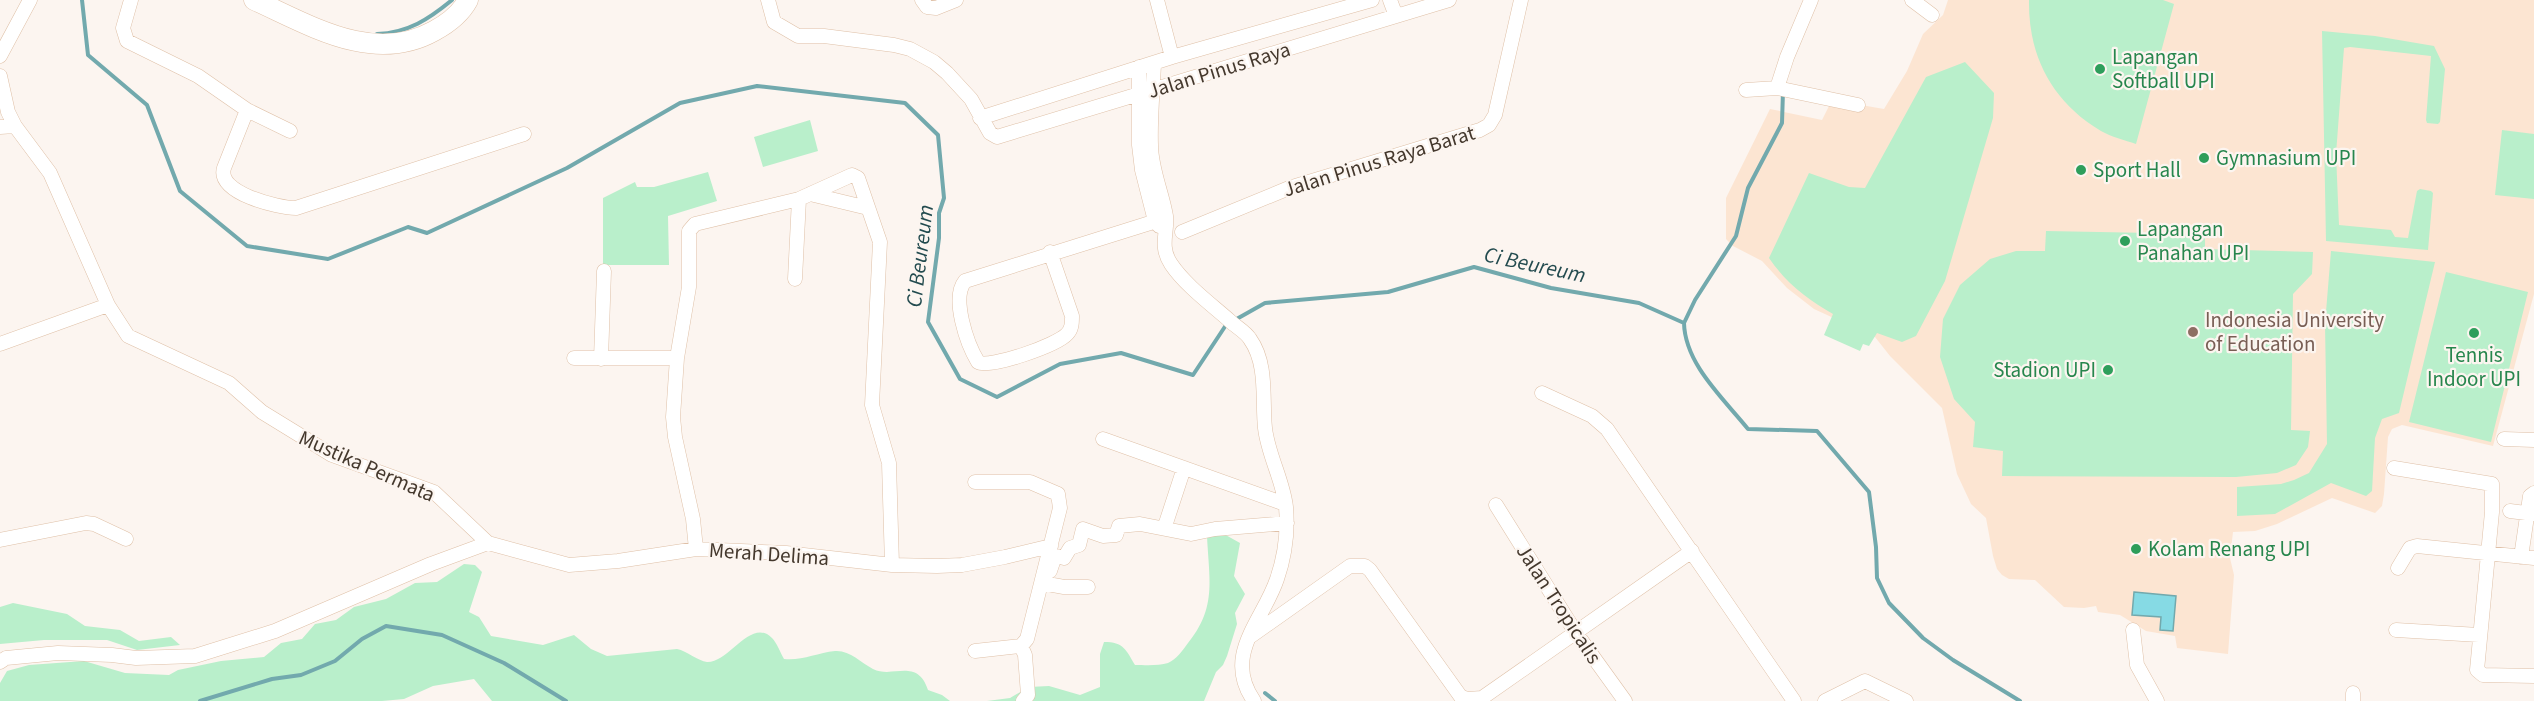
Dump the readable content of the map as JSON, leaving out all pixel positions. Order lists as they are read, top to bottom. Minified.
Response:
{"streets":{"street":["Jalan Pinus Raya","Jalan Pinus Raya Barat","Mustika Permata","Merah Delima","Jalan Tropicalis"]},"crossings":[["Mustika Permata","Merah Delima"]],"water":["Ci Beureum"],"places":["Lapangan Softball UPI","Gymnasium UPI","Sport Hall","Lapangan Panahan UPI","Indonesia University of Education","Tennis Indoor UPI","Stadion UPI","Kolam Renang UPI"]}
